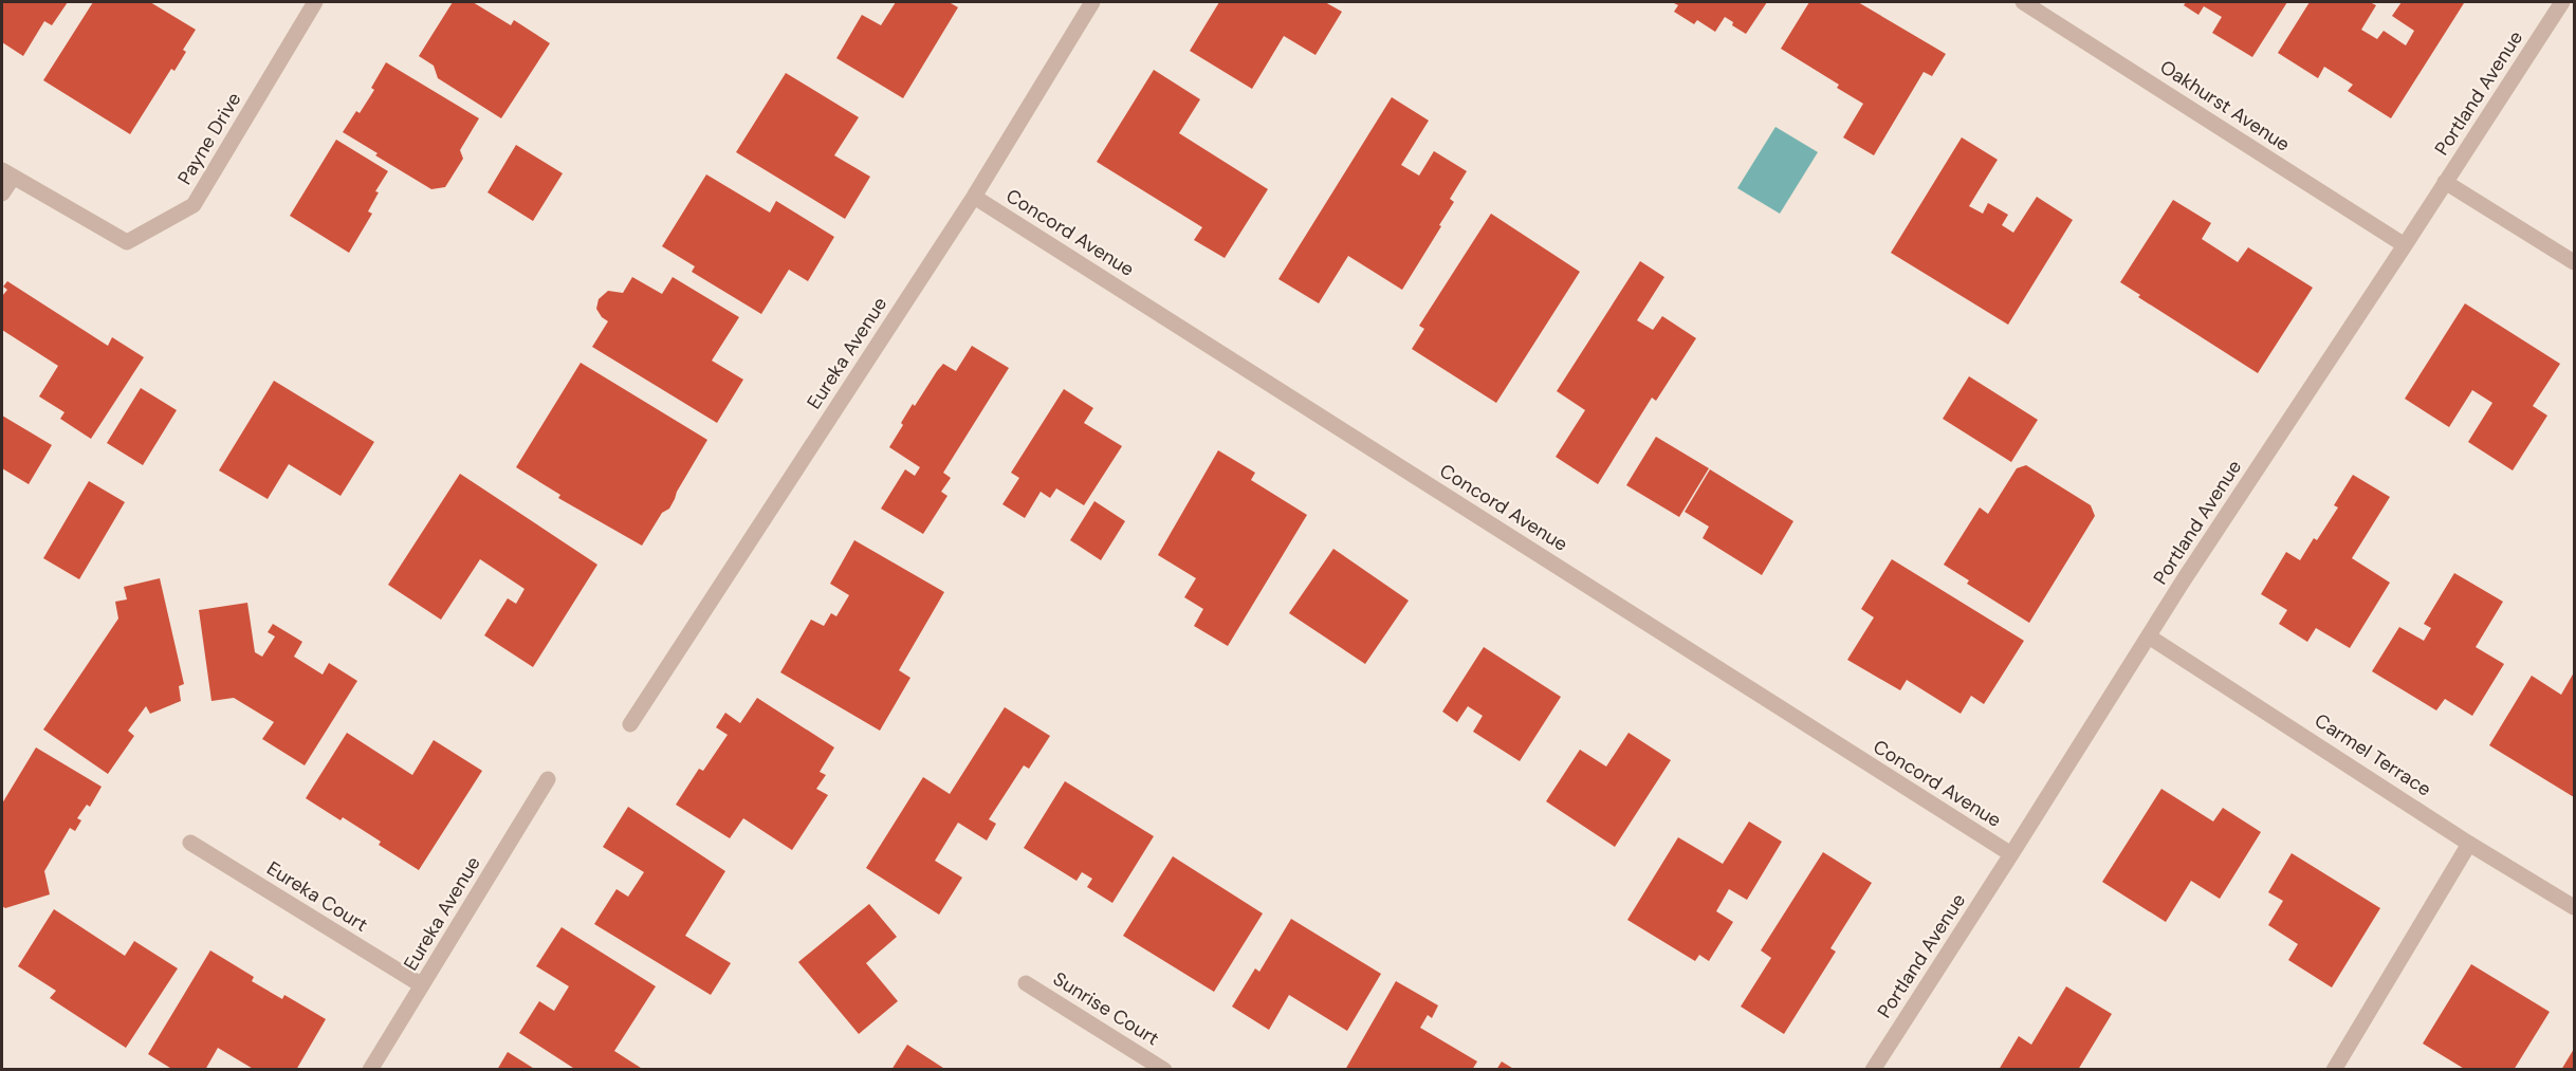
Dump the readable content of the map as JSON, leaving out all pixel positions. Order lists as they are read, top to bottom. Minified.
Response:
{"streets":{"street":["Portland Avenue","Oakhurst Avenue","Payne Drive","Concord Avenue","Eureka Avenue","Carmel Terrace","Eureka Court","Sunrise Court"]},"crossings":[["Portland Avenue","Oakhurst Avenue"],["Portland Avenue","Concord Avenue"],["Portland Avenue","Carmel Terrace"],["Concord Avenue","Eureka Avenue"],["Eureka Avenue","Eureka Court"]]}
